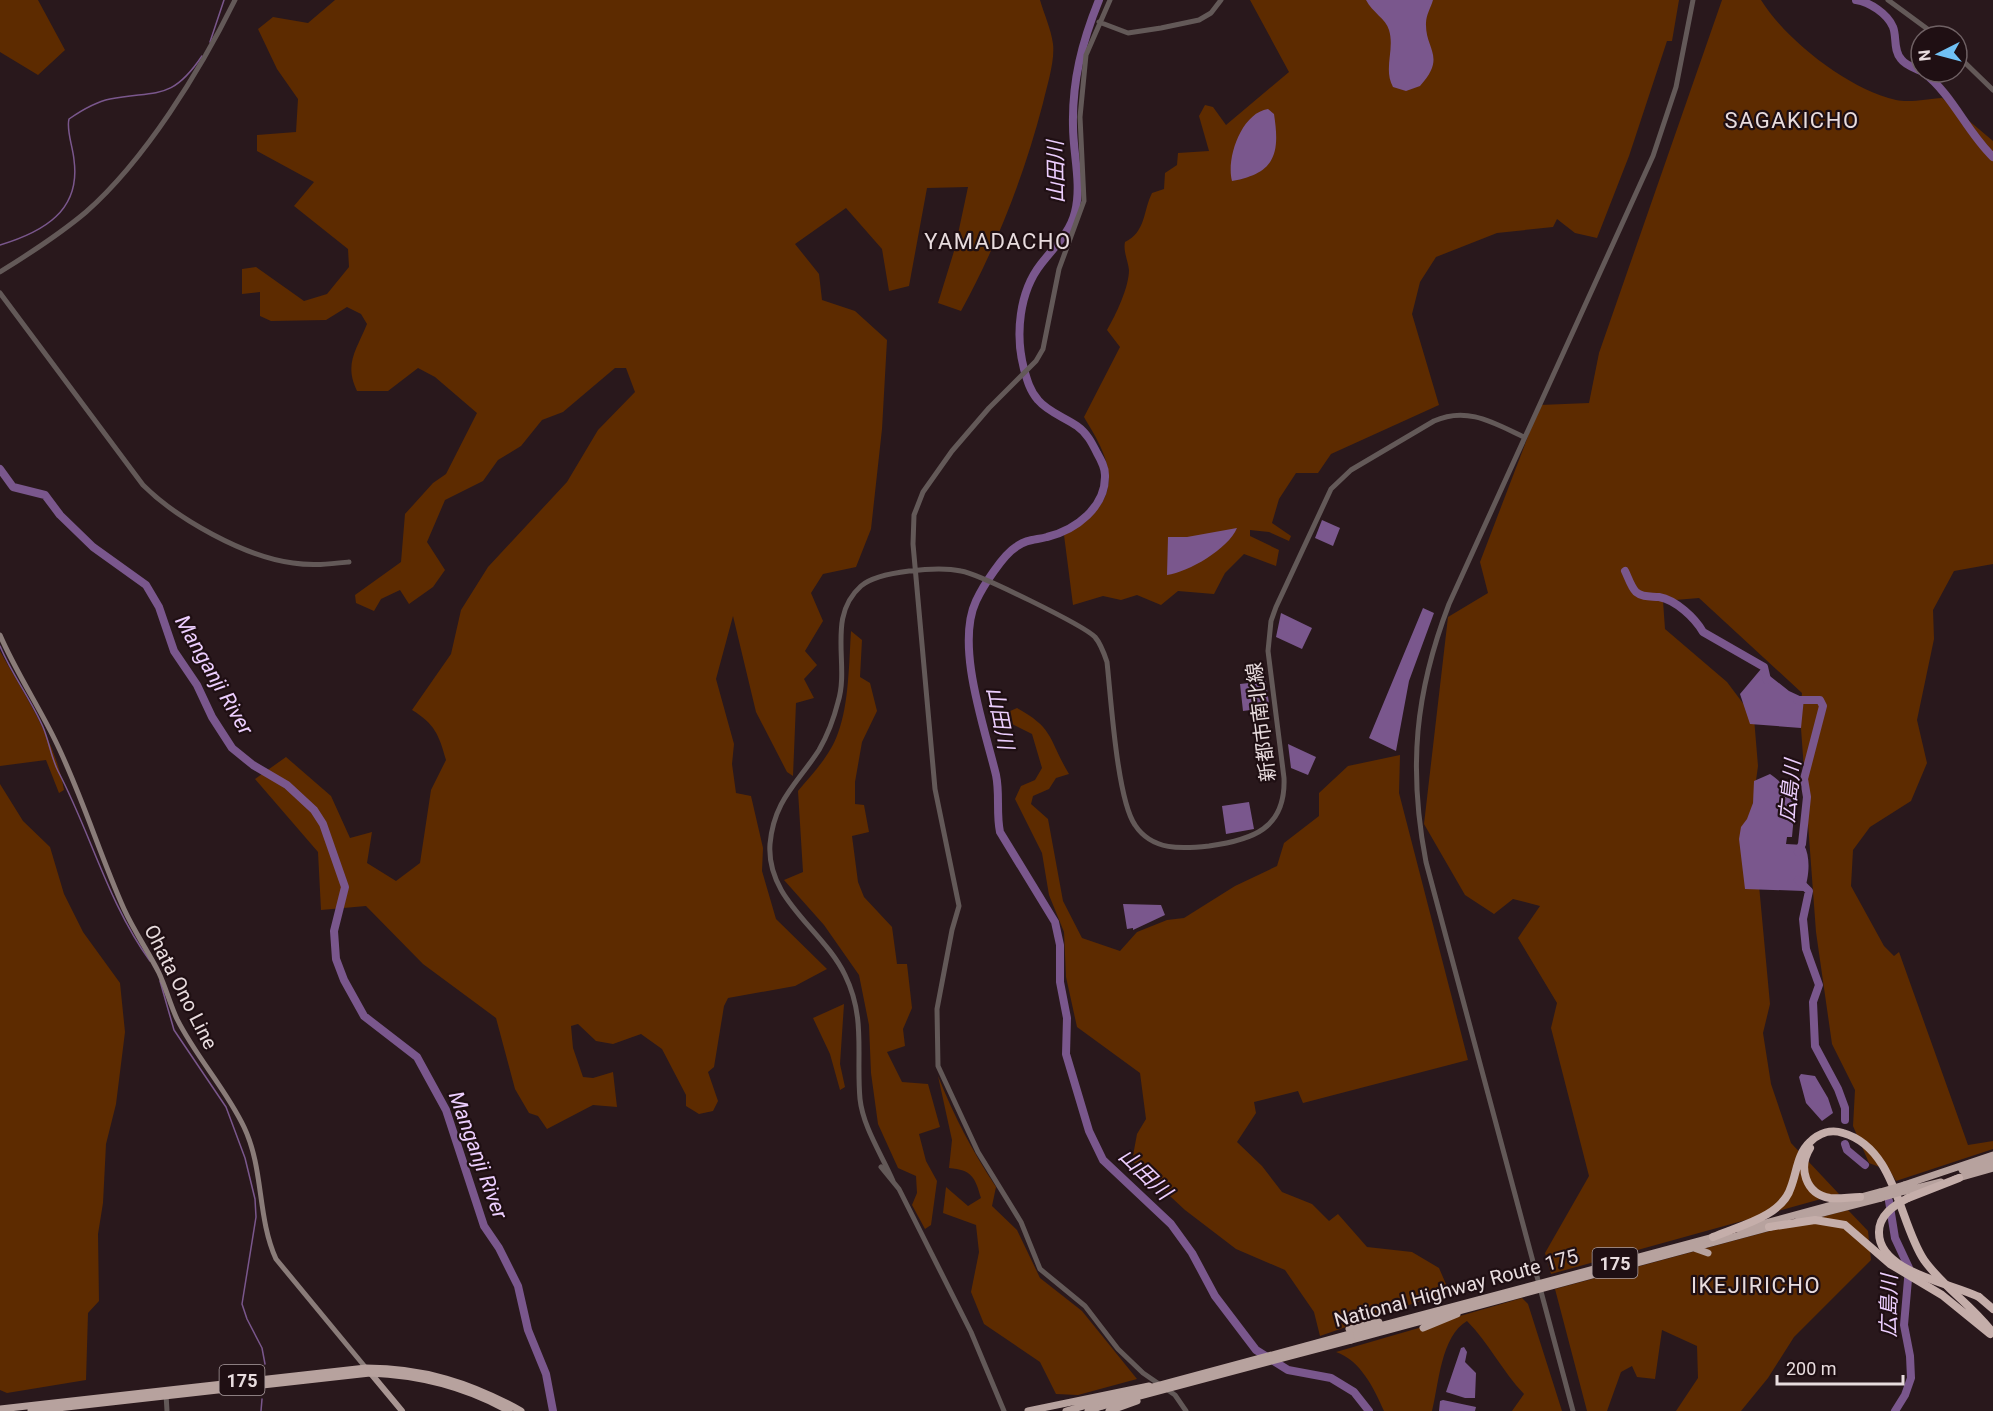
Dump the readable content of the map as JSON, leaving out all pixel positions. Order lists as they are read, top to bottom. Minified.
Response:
{"streets":{"highway":["175","National Highway Route 175"],"main road":["Ohata Ono Line"],"street":["新都市南北線"]},"crossings":[["Ohata Ono Line","175"]],"districts":["SAGAKICHO","YAMADACHO","IKEJIRICHO"],"water":["山田川","Manganji River","広島川"],"scale_bar":"200 m","north":"left"}
